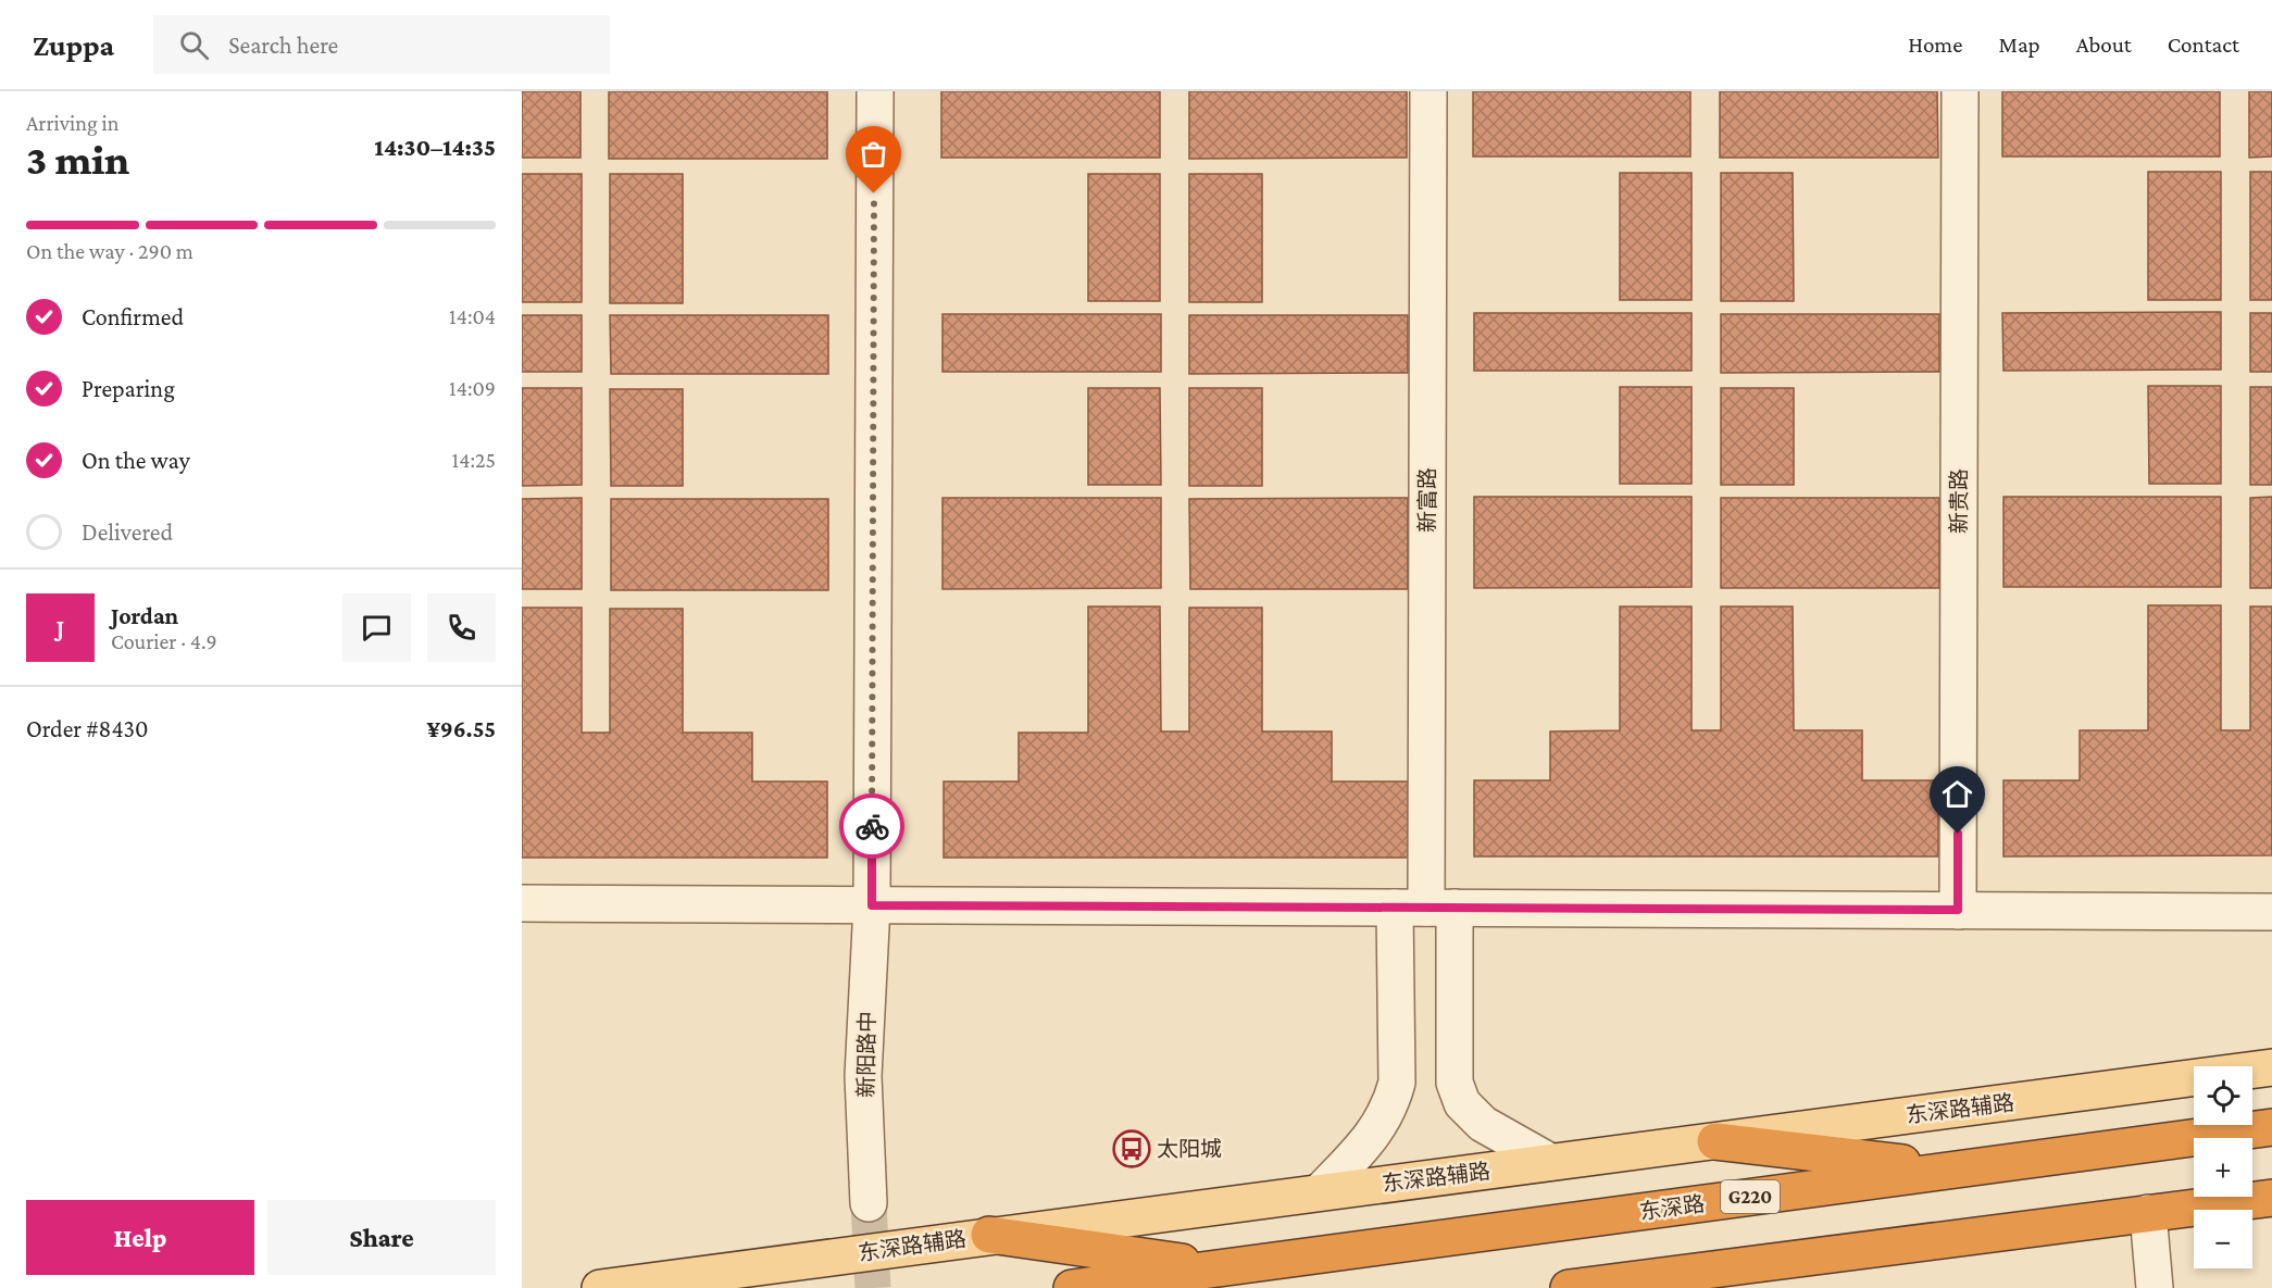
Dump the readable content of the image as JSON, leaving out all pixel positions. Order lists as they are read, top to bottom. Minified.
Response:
{"streets":{"highway":["G220","东深路"],"main road":["东深路辅路"],"street":["新富路","新贵路","新阳路中"]},"places":{"bus stop":["太阳城"]},"page":{"header":"Zuppa","search":"Search here","nav":["Home","Map","About","Contact"],"heading":["3 min","Arriving in","14:30–14:35"],"panel":["Jordan","Courier · 4.9","Order #8430","¥96.55"],"bar":"On the way · 290 m","list":[["Confirmed","14:04"],["Preparing","14:09"],["On the way","14:25"],"Delivered"],"round":"J","map_buttons":["+","−"],"buttons":["Help","Share"]}}
